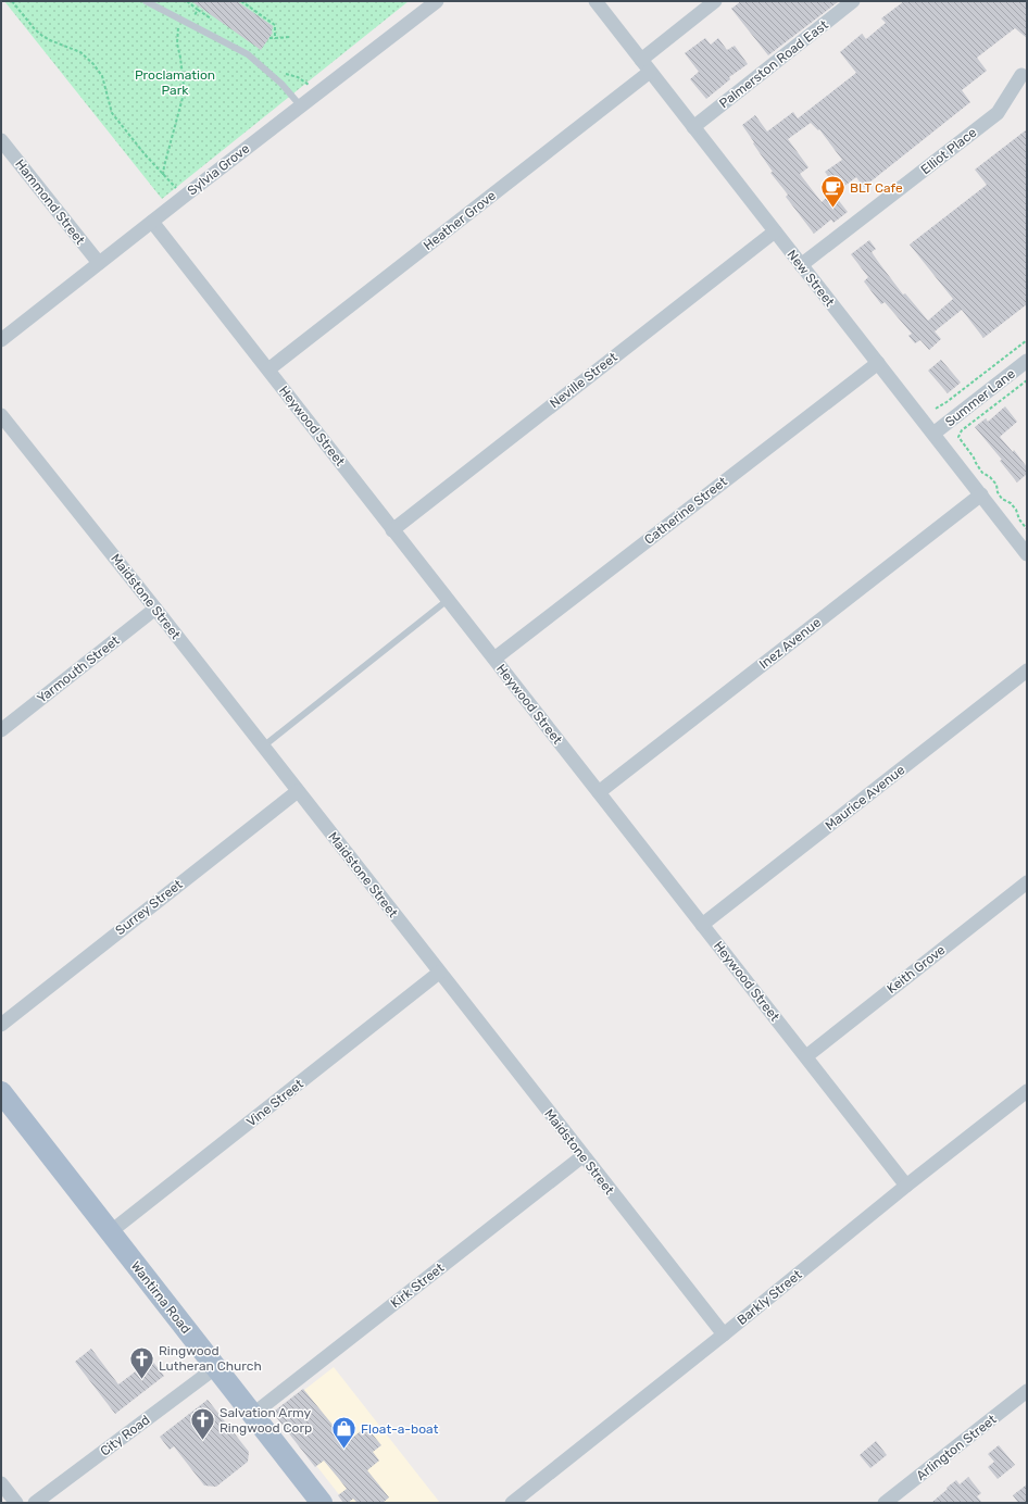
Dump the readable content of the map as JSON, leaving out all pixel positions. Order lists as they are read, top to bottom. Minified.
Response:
{"streets":{"main road":["Wantirna Road"],"street":["Palmerston Road East","Elliot Place","Sylvia Grove","Hammond Street","Heather Grove","New Street","Neville Street","Summer Lane","Heywood Street","Catherine Street","Maidstone Street","Inez Avenue","Yarmouth Street","Maurice Avenue","Surrey Street","Keith Grove","Vine Street","Kirk Street","Barkly Street","City Road","Arlington Street"]},"crossings":[["Palmerston Road East","New Street"],["Elliot Place","New Street"],["Sylvia Grove","Hammond Street"],["Sylvia Grove","Heywood Street"],["Heather Grove","New Street"],["Heather Grove","Heywood Street"],["New Street","Neville Street"],["New Street","Summer Lane"],["New Street","Catherine Street"],["New Street","Inez Avenue"],["Neville Street","Heywood Street"],["Heywood Street","Catherine Street"],["Heywood Street","Inez Avenue"],["Heywood Street","Maurice Avenue"],["Heywood Street","Keith Grove"],["Heywood Street","Barkly Street"],["Maidstone Street","Yarmouth Street"],["Maidstone Street","Surrey Street"],["Maidstone Street","Vine Street"],["Maidstone Street","Kirk Street"],["Maidstone Street","Barkly Street"],["Vine Street","Wantirna Road"],["Kirk Street","Wantirna Road"],["Wantirna Road","City Road"]],"parks":["Proclamation Park"],"places":{"cafe":["BLT Cafe"],"church":["Ringwood Lutheran Church","Salvation Army Ringwood Corp"],"shop":["Float-a-boat"]}}
